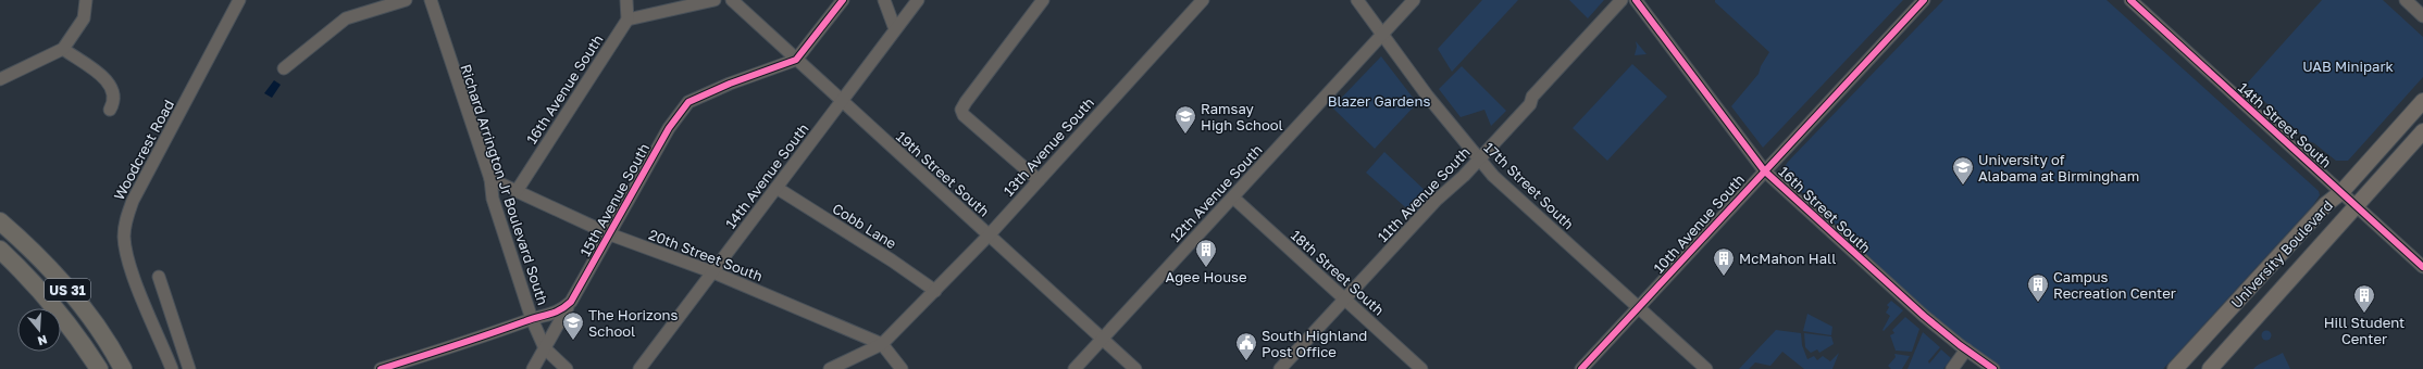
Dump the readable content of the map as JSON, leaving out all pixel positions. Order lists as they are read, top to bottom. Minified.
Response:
{"streets":{"highway":["US 31"],"main road":["University Boulevard"],"street":["16th Avenue South","14th Street South","13th Avenue South","Woodcrest Road","19th Street South","14th Avenue South","Richard Arrington Jr Boulevard South","17th Street South","12th Avenue South","11th Avenue South","15th Avenue South","16th Street South","10th Avenue South","Cobb Lane","20th Street South","18th Street South"]},"crossings":[["16th Avenue South","20th Street South"],["14th Street South","University Boulevard"],["13th Avenue South","19th Street South"],["13th Avenue South","Cobb Lane"],["13th Avenue South","20th Street South"],["19th Street South","14th Avenue South"],["19th Street South","12th Avenue South"],["19th Street South","15th Avenue South"],["14th Avenue South","Cobb Lane"],["14th Avenue South","20th Street South"],["Richard Arrington Jr Boulevard South","15th Avenue South"],["Richard Arrington Jr Boulevard South","20th Street South"],["17th Street South","12th Avenue South"],["17th Street South","11th Avenue South"],["17th Street South","10th Avenue South"],["12th Avenue South","18th Street South"],["11th Avenue South","18th Street South"],["15th Avenue South","20th Street South"],["16th Street South","10th Avenue South"]],"parks":["UAB Minipark","Blazer Gardens"],"places":{"school or university":["Ramsay High School","University of Alabama at Birmingham","The Horizons School"],"building":["Agee House","McMahon Hall","Campus Recreation Center","Hill Student Center"],"public building":["South Highland Post Office"]},"north":"bottom"}
